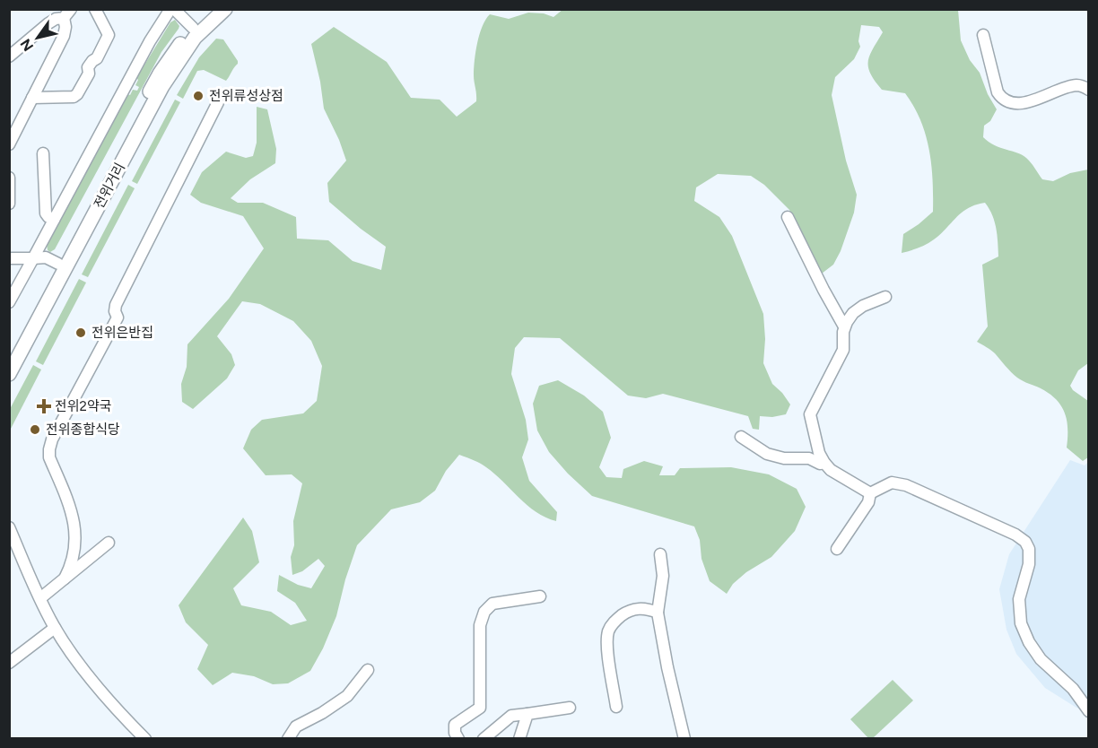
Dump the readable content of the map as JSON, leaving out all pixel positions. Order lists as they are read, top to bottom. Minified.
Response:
{"streets":{"main road":["전위거리"]},"places":{"other":["전위류성상점","전위은반집","전위종합식당"],"health":["전위2약국"]},"north":"bottom left"}
